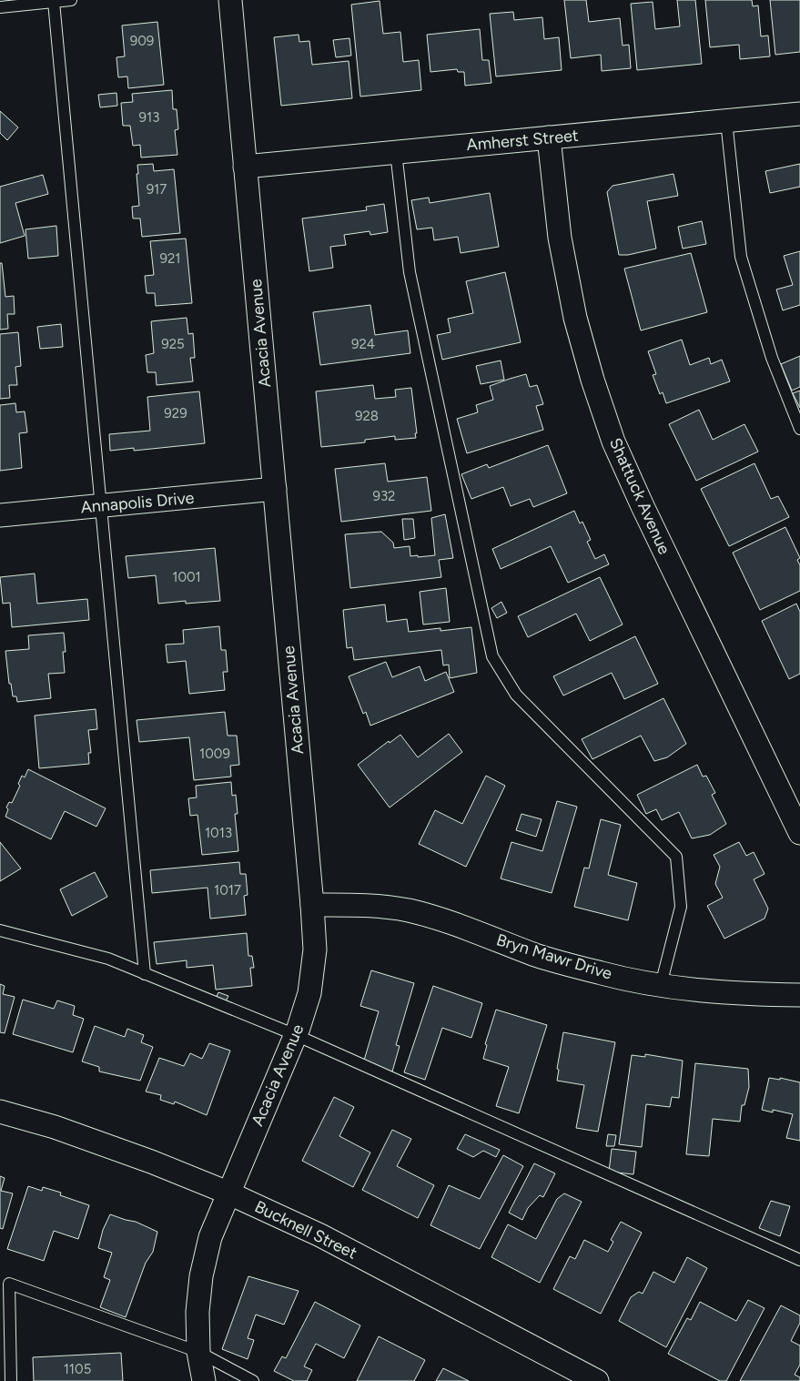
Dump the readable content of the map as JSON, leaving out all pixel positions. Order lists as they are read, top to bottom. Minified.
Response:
{"streets":{"street":["Amherst Street","Acacia Avenue","Shattuck Avenue","Annapolis Drive","Bryn Mawr Drive","Bucknell Street"]},"crossings":[["Amherst Street","Acacia Avenue"],["Amherst Street","Shattuck Avenue"],["Acacia Avenue","Annapolis Drive"],["Acacia Avenue","Bryn Mawr Drive"],["Acacia Avenue","Bucknell Street"]],"house_numbers":["909","913","917","921","925","924","929","928","932","1001","1009","1013","1017","1105"]}
